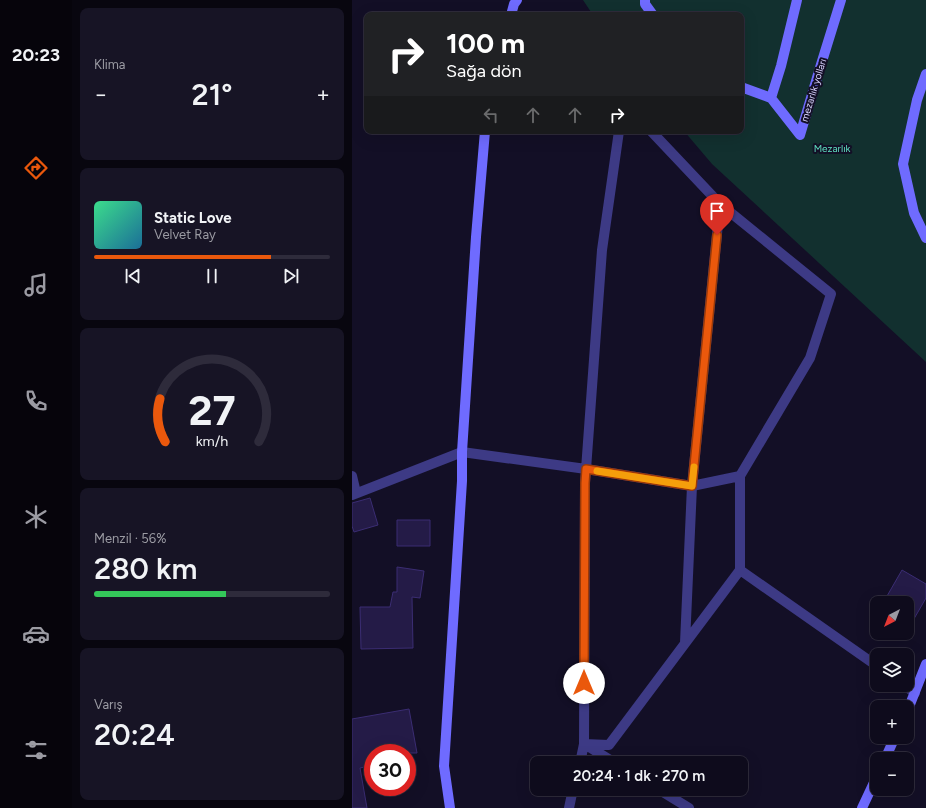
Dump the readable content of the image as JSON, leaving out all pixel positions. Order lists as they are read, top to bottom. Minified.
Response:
{"streets":{"street":["mezarlık yolları"]},"parks":["Mezarlık"],"north":"bottom left","page":{"tabs":"20:23","tile":["Klima",["Menzil · 56%","280 km"],["Varış","20:24"]],"turn":["100 m","Sağa dön"],"heat":["−","21°","+"],"song":["Static Love","Velvet Ray"],"map_buttons":["+","−"],"limit":"30","trip":"20:24 · 1 dk · 270 m","gauge":["27","km/h"]}}
